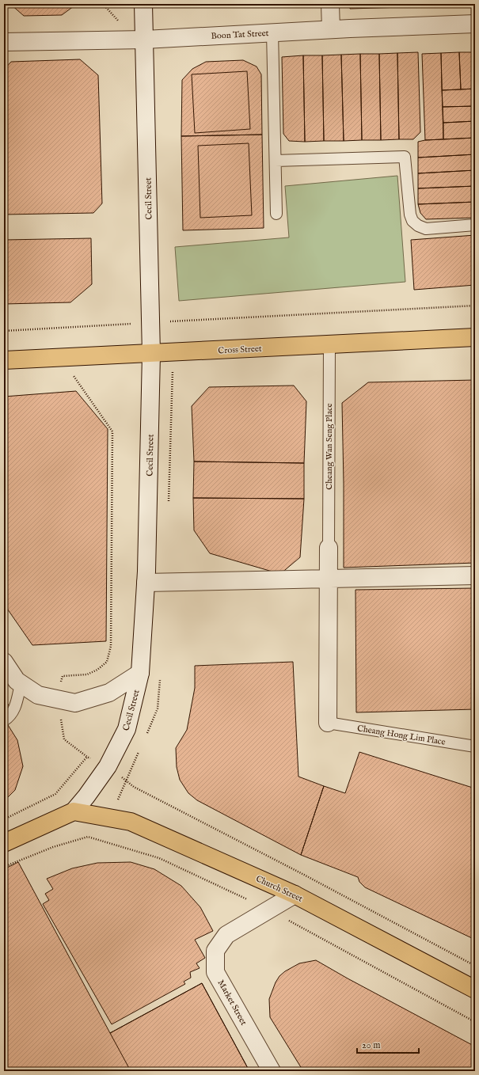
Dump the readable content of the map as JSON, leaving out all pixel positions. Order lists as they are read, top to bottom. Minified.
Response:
{"streets":{"main road":["Cecil Street","Cross Street","Church Street"],"street":["Boon Tat Street","Market Street"],"lane":["Cheang Wan Seng Place","Cheang Hong Lim Place"]},"crossings":[["Boon Tat Street","Cecil Street"],["Cecil Street","Cross Street"],["Cecil Street","Church Street"],["Cross Street","Cheang Wan Seng Place"],["Church Street","Market Street"]],"scale_bar":"20 m"}
